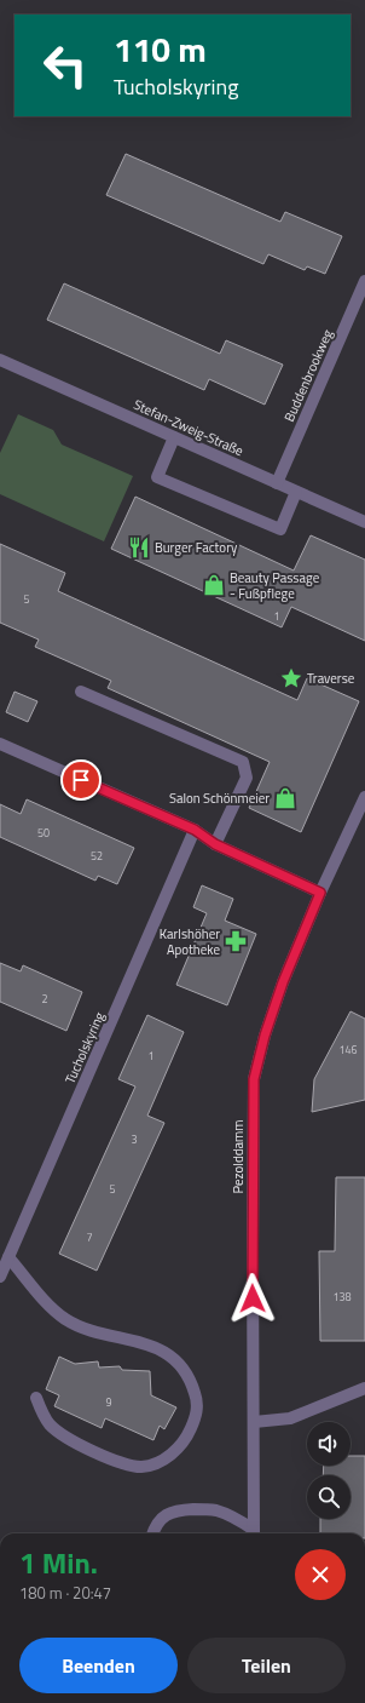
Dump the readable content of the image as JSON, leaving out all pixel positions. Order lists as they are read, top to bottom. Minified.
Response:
{"streets":{"street":["Buddenbrookweg","Stefan-Zweig-Straße","Tucholskyring","Pezolddamm"]},"crossings":[["Buddenbrookweg","Stefan-Zweig-Straße"]],"places":{"restaurant":["Burger Factory"],"shop":["Beauty Passage - Fußpflege","Salon Schönmeier"],"place":["Traverse"],"pharmacy":["Karlshöher Apotheke"]},"house_numbers":["5","1","50","52","2","146","1","3","5","7","138","9"],"page":{"turn":["110 m","Tucholskyring"],"heading":["1 Min.","180 m · 20:47"],"buttons":["Beenden","Teilen"]}}
